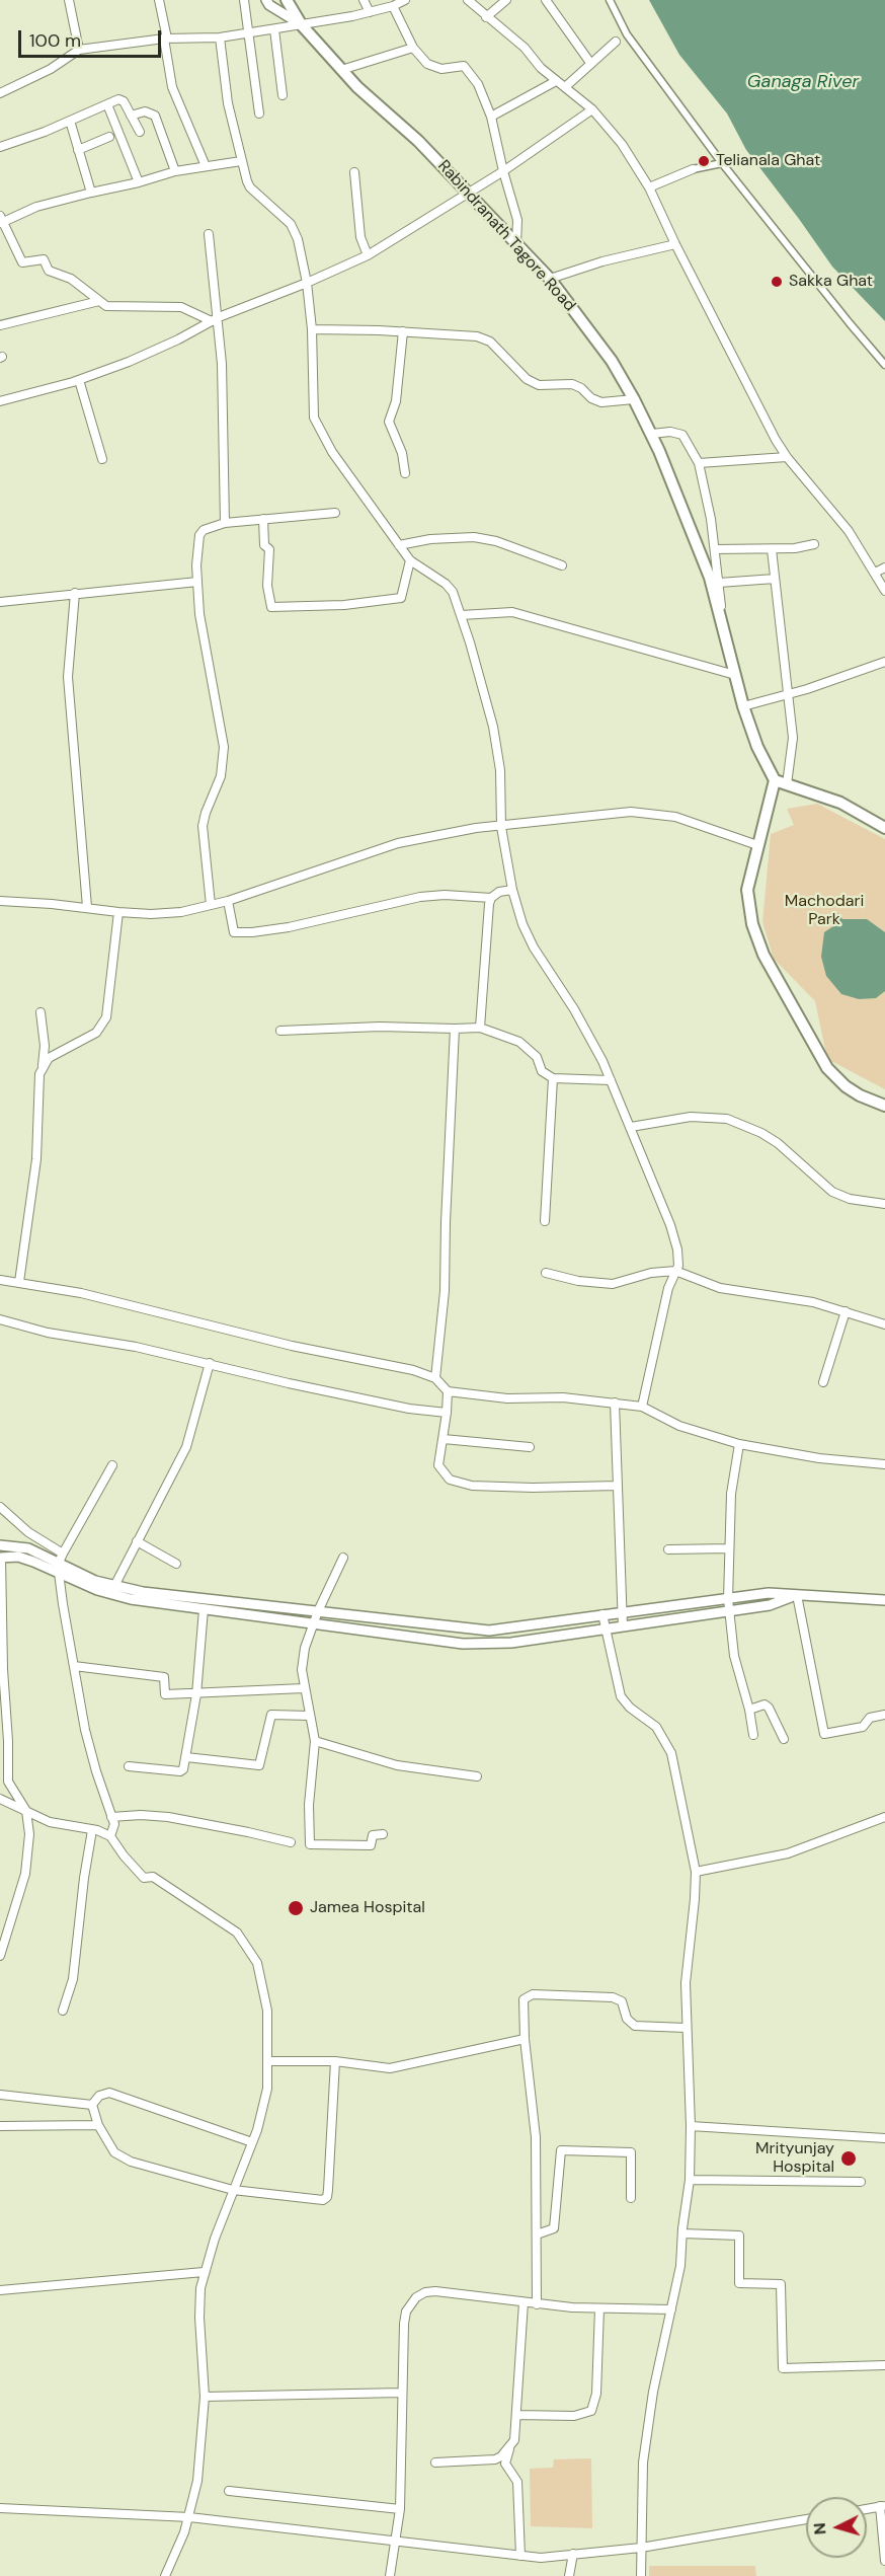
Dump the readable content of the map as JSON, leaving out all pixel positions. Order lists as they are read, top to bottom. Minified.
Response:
{"streets":{"main road":["Rabindranath Tagore Road"]},"water":["Ganaga River"],"parks":["Machodari Park"],"places":["Telianala Ghat","Sakka Ghat","Jamea Hospital","Mrityunjay Hospital"],"scale_bar":"100 m","north":"left"}
